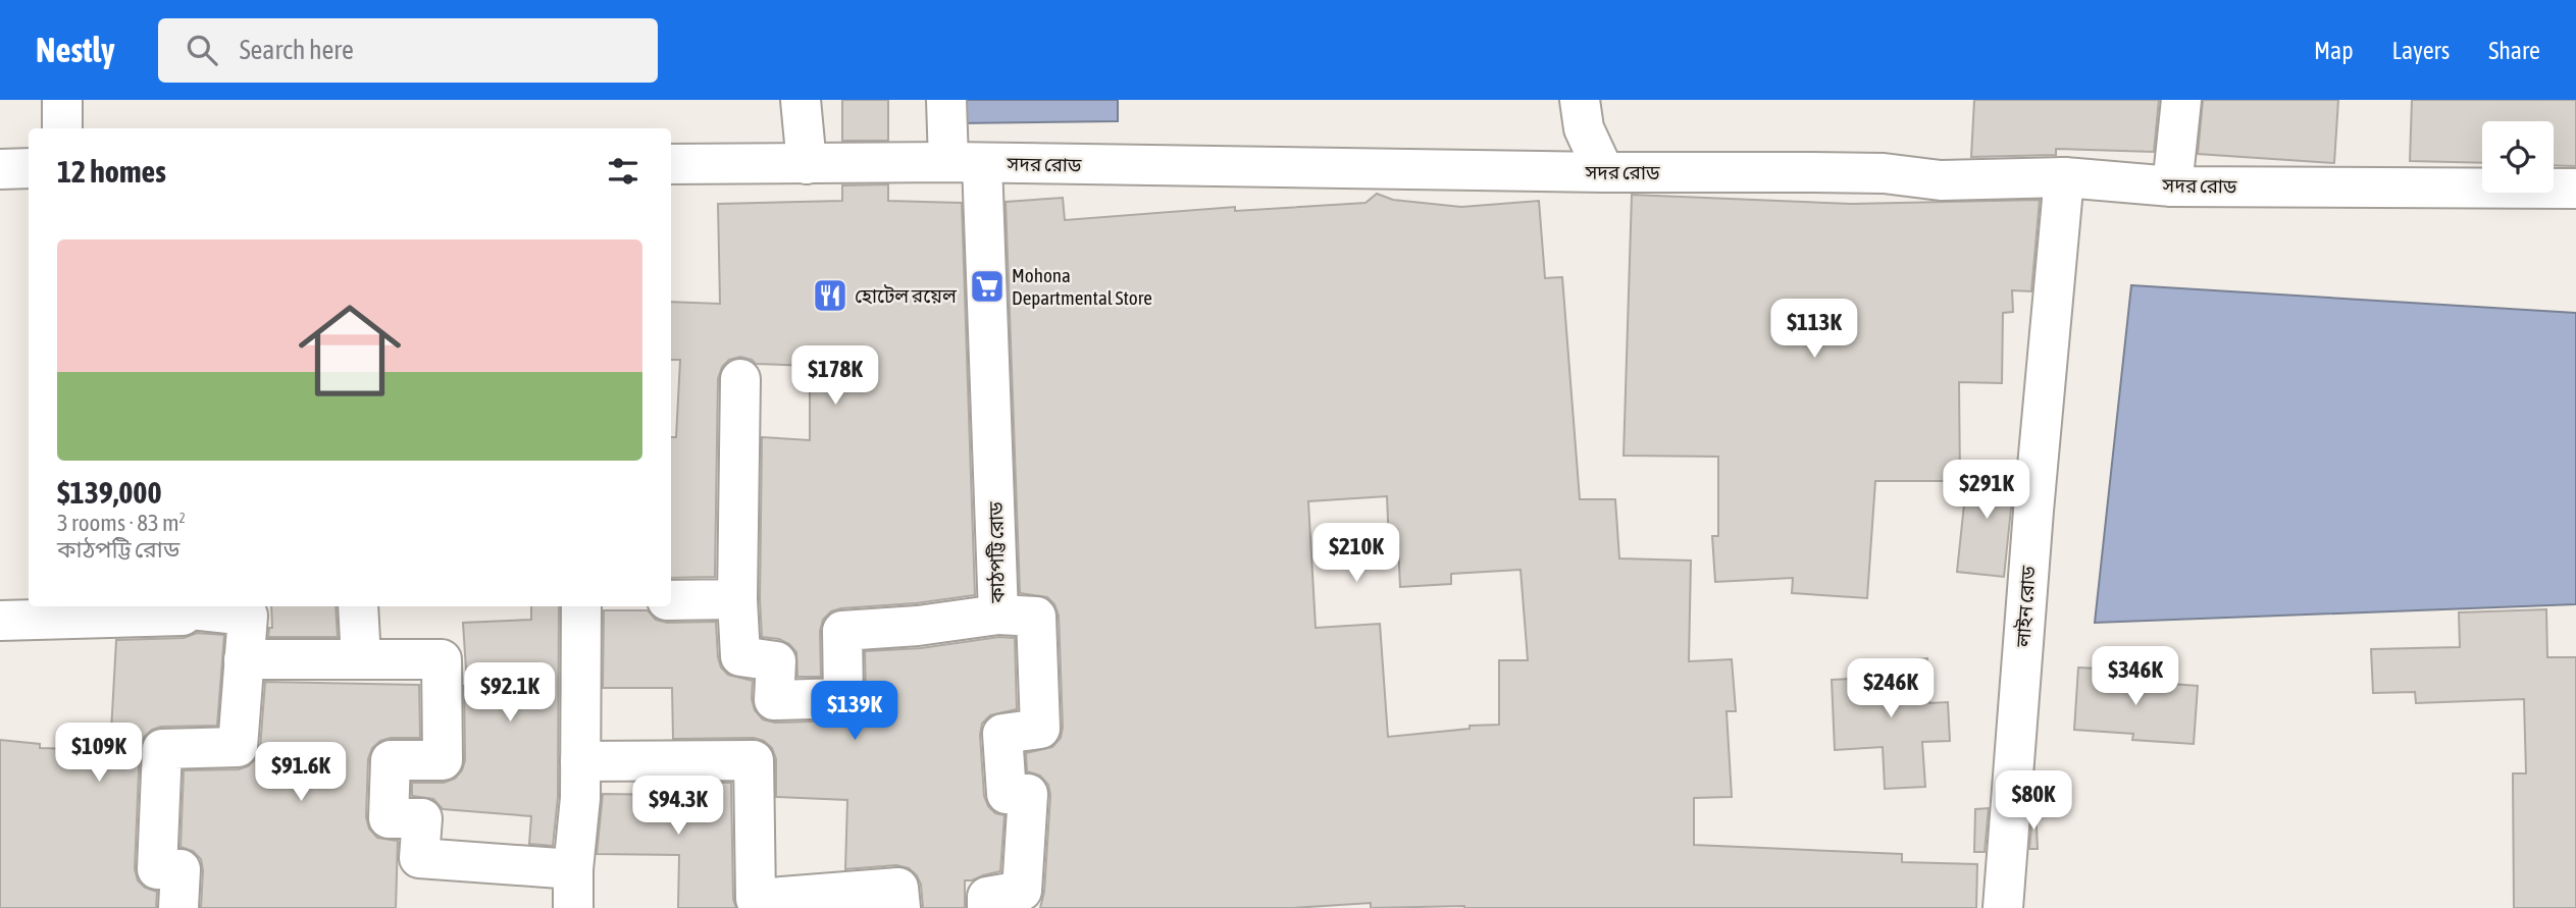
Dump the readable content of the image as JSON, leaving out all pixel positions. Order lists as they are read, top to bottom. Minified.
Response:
{"streets":{"street":["সদর রোড","কাঠপট্টি রোড","লাইন রোড"]},"crossings":[["সদর রোড","কাঠপট্টি রোড"],["সদর রোড","লাইন রোড"]],"places":{"supermarket":["Mohona Departmental Store"],"restaurant":["হোটেল রয়েল"]},"page":{"header":"Nestly","search":"Search here","nav":["Map","Layers","Share"],"heading":"12 homes","list":[{"name":"$139,000","note":"3 rooms · 83 m² · কাঠপট্টি রোড"}],"price":["$113K","$178K","$291K","$210K","$346K","$246K","$92.1K","$139K","$109K","$91.6K","$80K","$94.3K"]}}
